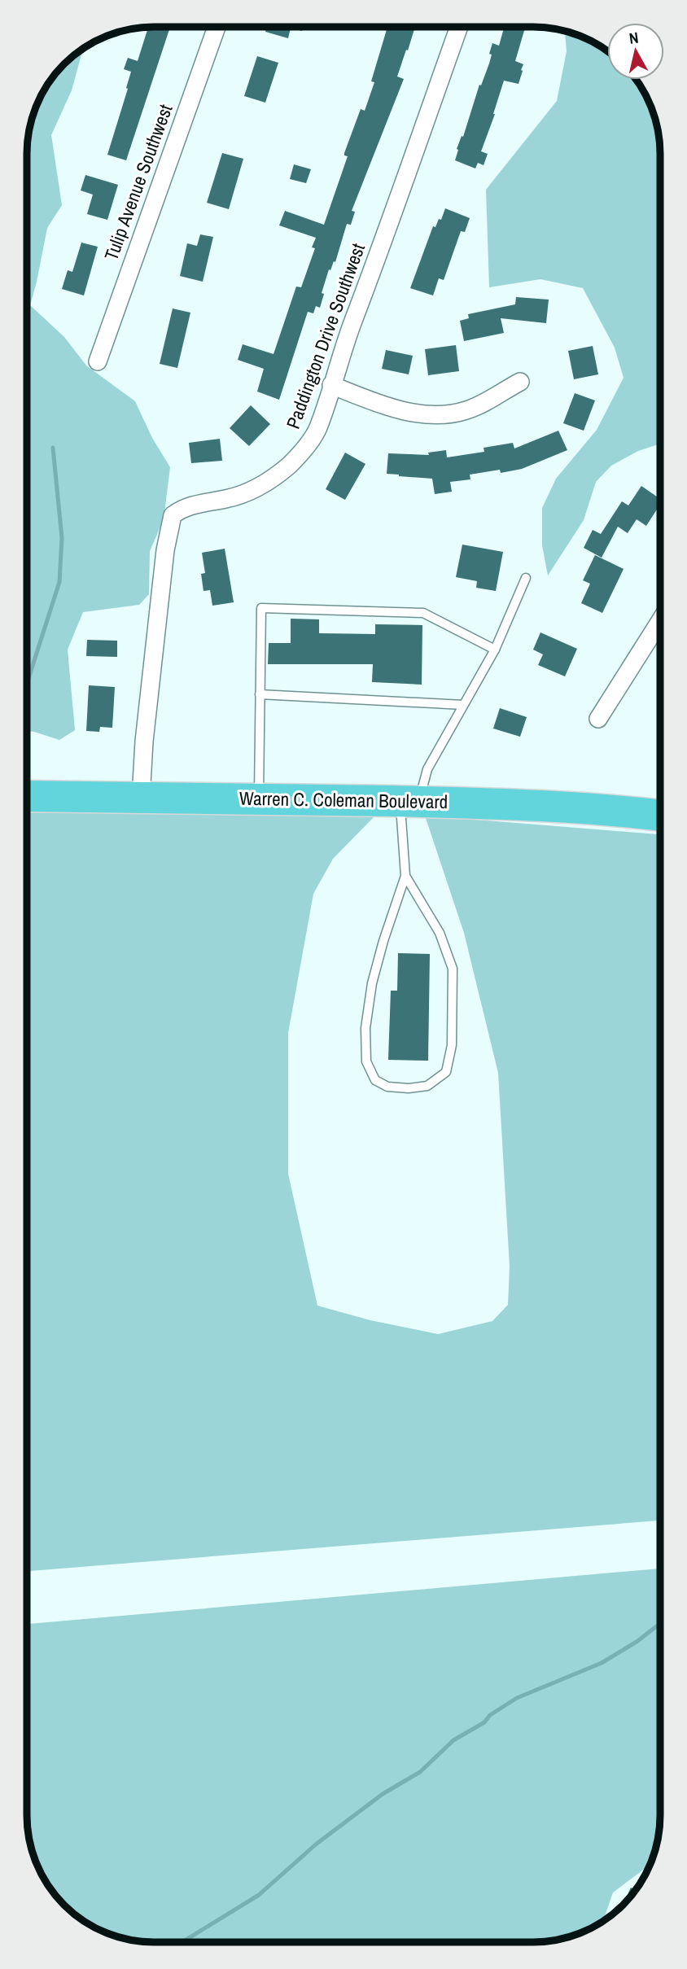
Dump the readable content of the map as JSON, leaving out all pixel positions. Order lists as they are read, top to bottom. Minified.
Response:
{"streets":{"highway":["Warren C. Coleman Boulevard"],"street":["Tulip Avenue Southwest","Paddington Drive Southwest"]},"crossings":[["Paddington Drive Southwest","Warren C. Coleman Boulevard"]],"north":"top"}
